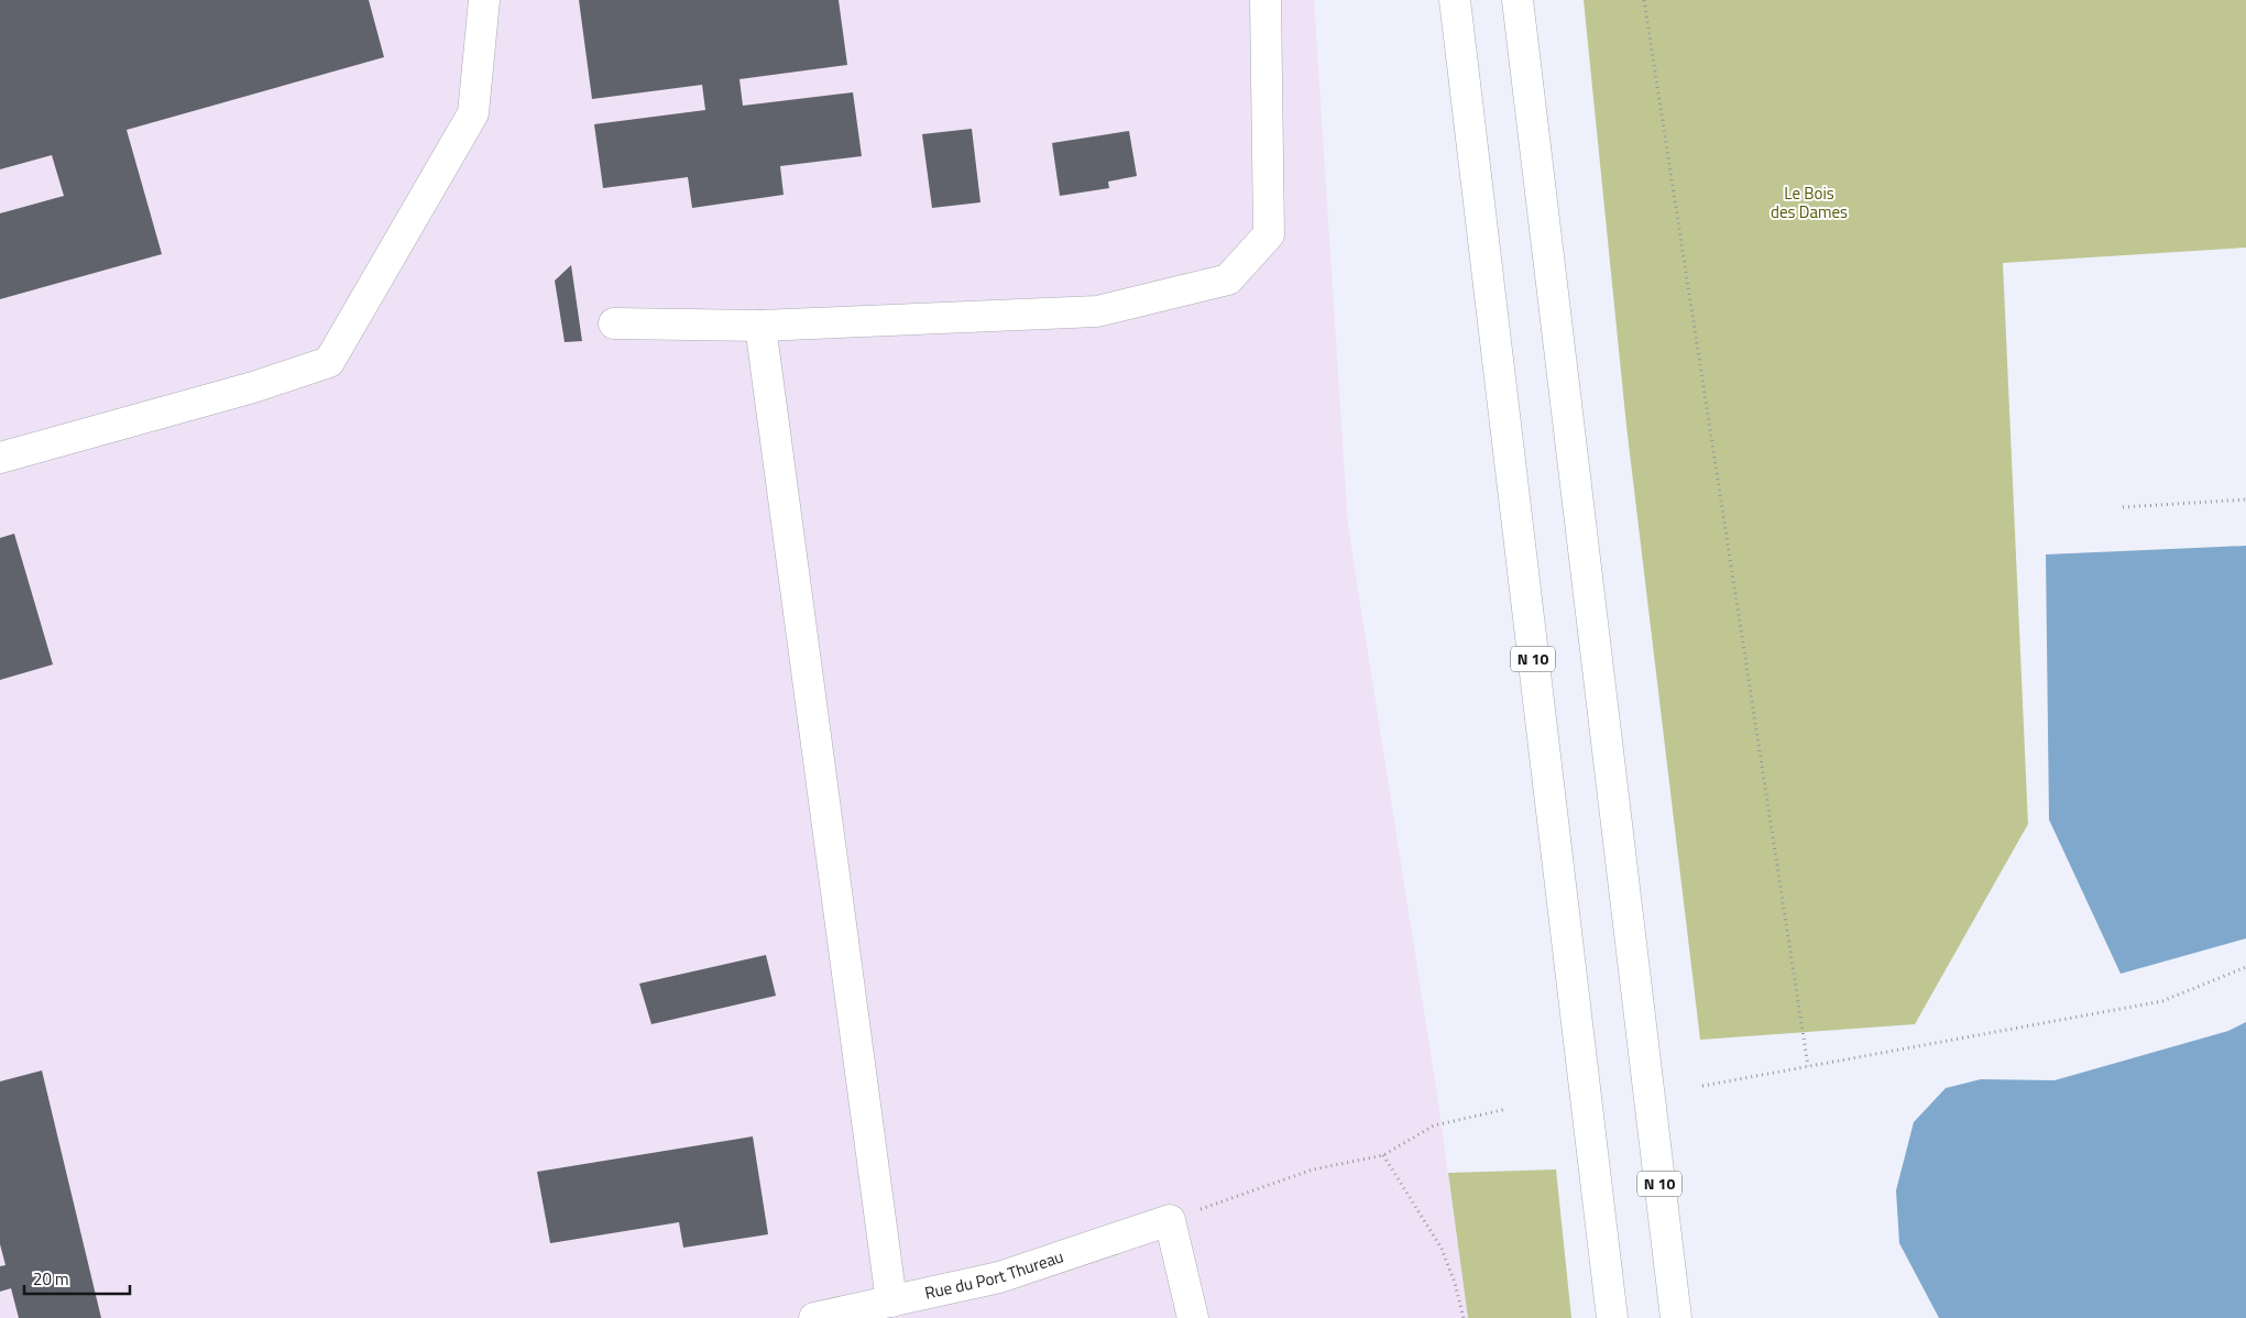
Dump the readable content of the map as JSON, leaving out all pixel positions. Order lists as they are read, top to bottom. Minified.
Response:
{"streets":{"main road":["N 10","Rue du Port Thureau"]},"parks":["Le Bois des Dames"],"scale_bar":"20 m"}
